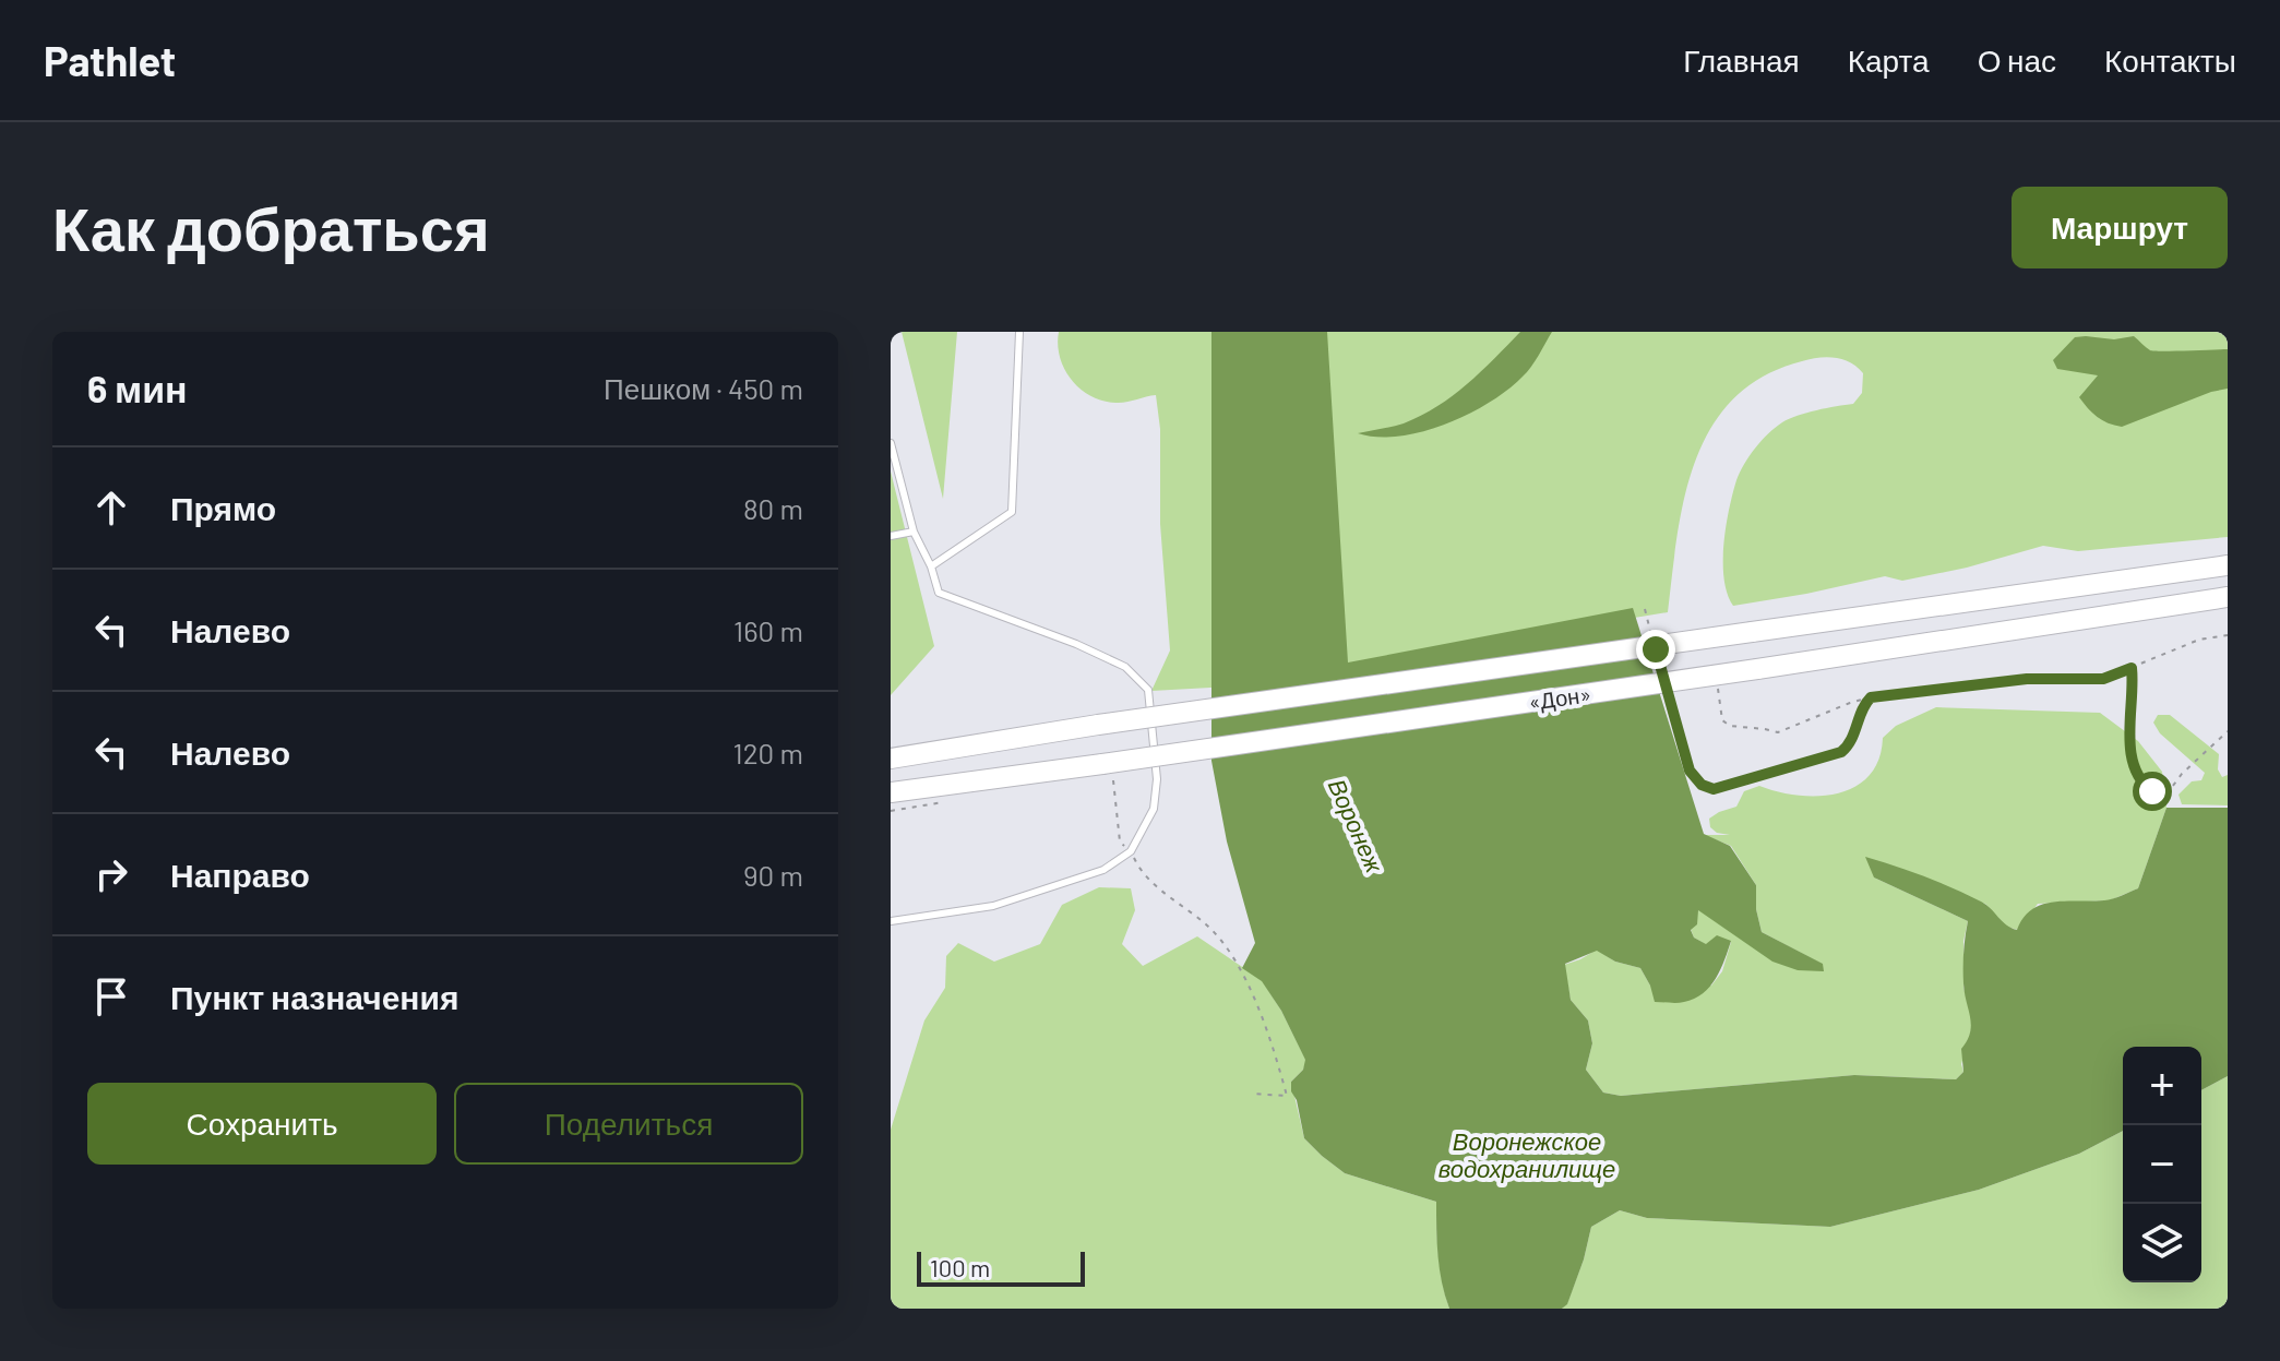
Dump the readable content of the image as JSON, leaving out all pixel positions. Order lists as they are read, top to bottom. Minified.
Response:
{"streets":{"highway":["«Дон»"]},"water":["Воронеж","Воронежское водохранилище"],"scale_bar":"100 m","page":{"header":"Pathlet","nav":["Главная","Карта","О нас","Контакты"],"buttons":["Маршрут",["Сохранить","Поделиться"]],"title":"Как добраться","heading":["6 мин","Пешком · 450 m"],"list":[["Прямо","80 m"],["Налево","160 m"],["Налево","120 m"],["Направо","90 m"],"Пункт назначения"],"map_buttons":["+","−"],"scale":"100 m"}}
